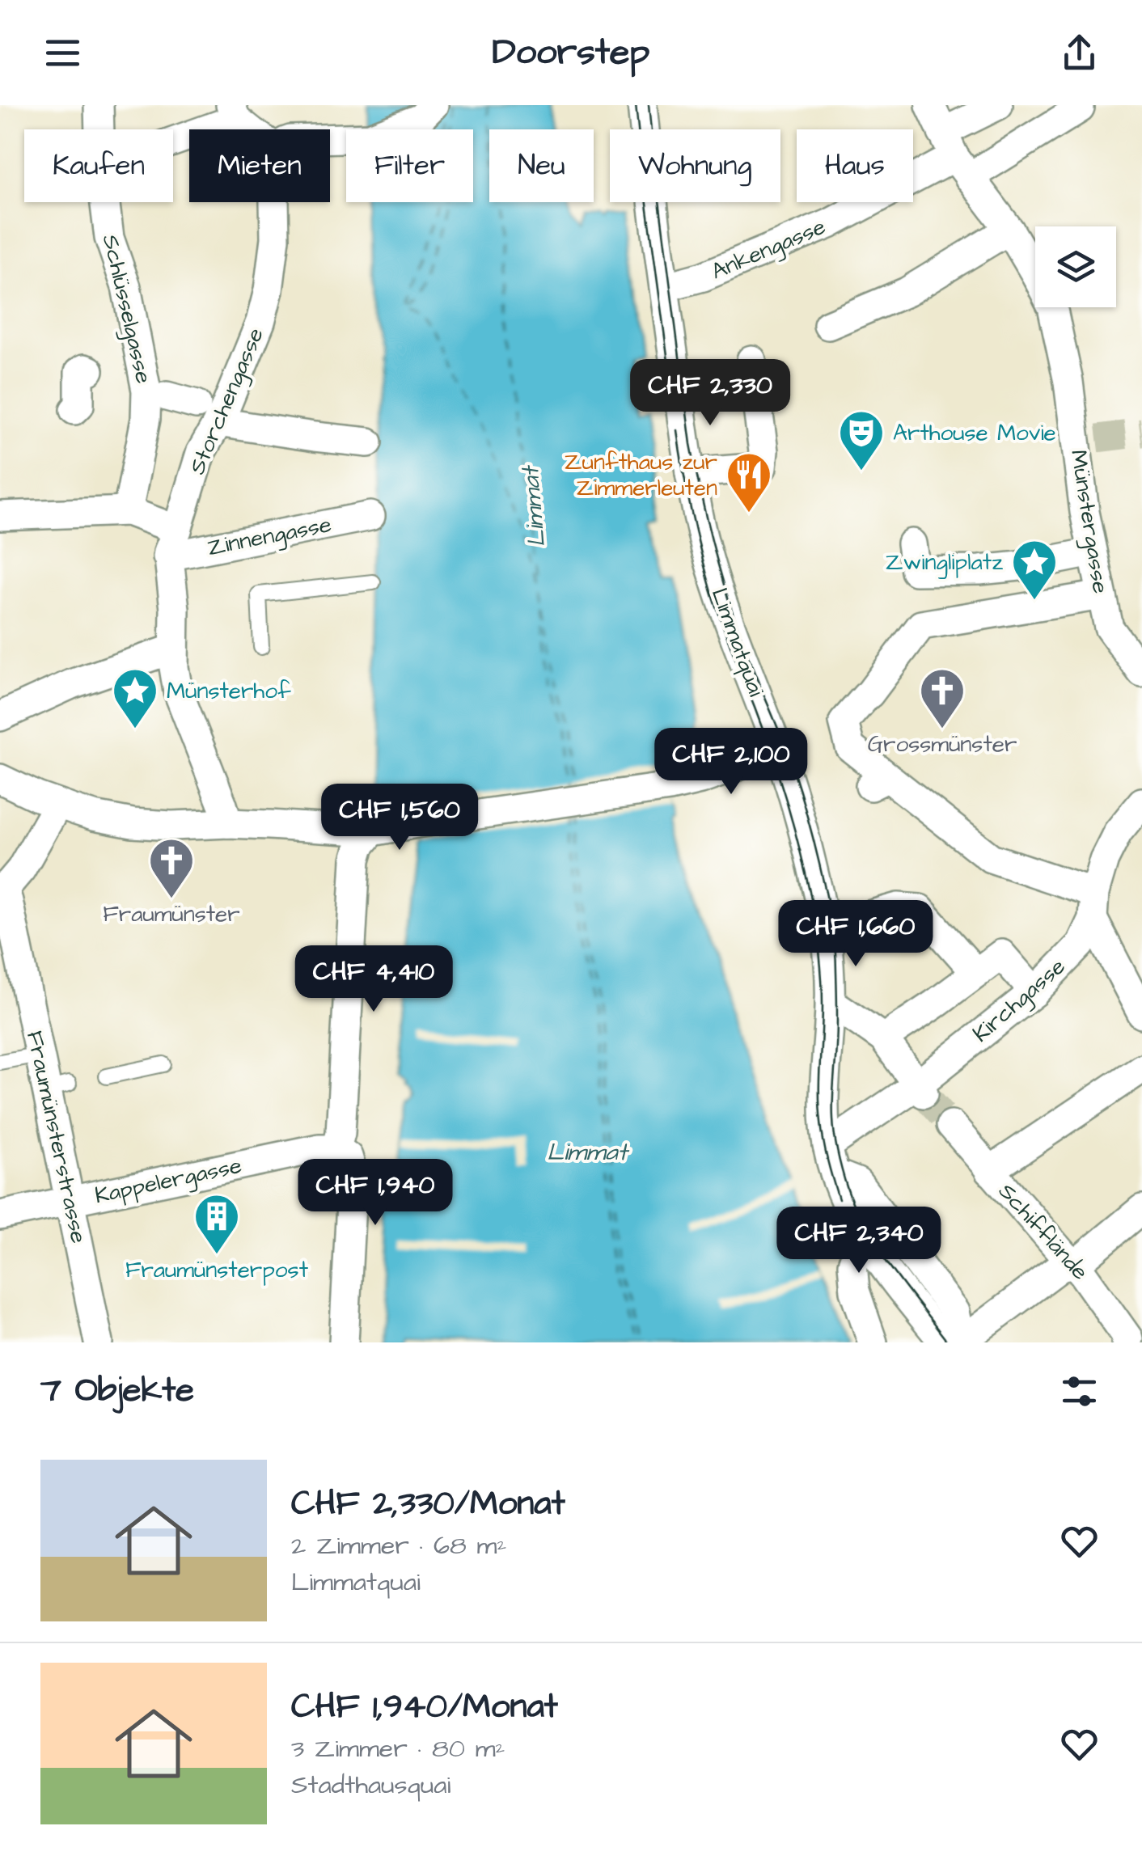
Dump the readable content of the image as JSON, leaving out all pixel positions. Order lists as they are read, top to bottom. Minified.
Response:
{"streets":{"street":["Ankengasse","Schlüsselgasse","Storchengasse","Münstergasse","Zinnengasse","Limmatquai","Kirchgasse","Fraumünsterstrasse","Kappelergasse","Schifflände"]},"crossings":[["Ankengasse","Münstergasse"],["Ankengasse","Limmatquai"],["Storchengasse","Zinnengasse"],["Limmatquai","Kirchgasse"],["Fraumünsterstrasse","Kappelergasse"]],"water":["Limmat"],"places":{"theatre":["Arthouse Movie"],"restaurant":["Zunfthaus zur Zimmerleuten"],"place":["Zwingliplatz","Münsterhof"],"church":["Grossmünster","Fraumünster"],"building":["Fraumünsterpost"]},"page":{"header":"Doorstep","chip":["Kaufen","Mieten","Filter","Neu","Wohnung","Haus"],"price":["CHF 2,330","CHF 2,100","CHF 1,560","CHF 1,660","CHF 4,410","CHF 1,940","CHF 2,340"],"heading":"7 Objekte","list":[{"name":"CHF 2,330/Monat","note":"2 Zimmer · 68 m² · Limmatquai"},{"name":"CHF 1,940/Monat","note":"3 Zimmer · 80 m² · Stadthausquai"}]}}
